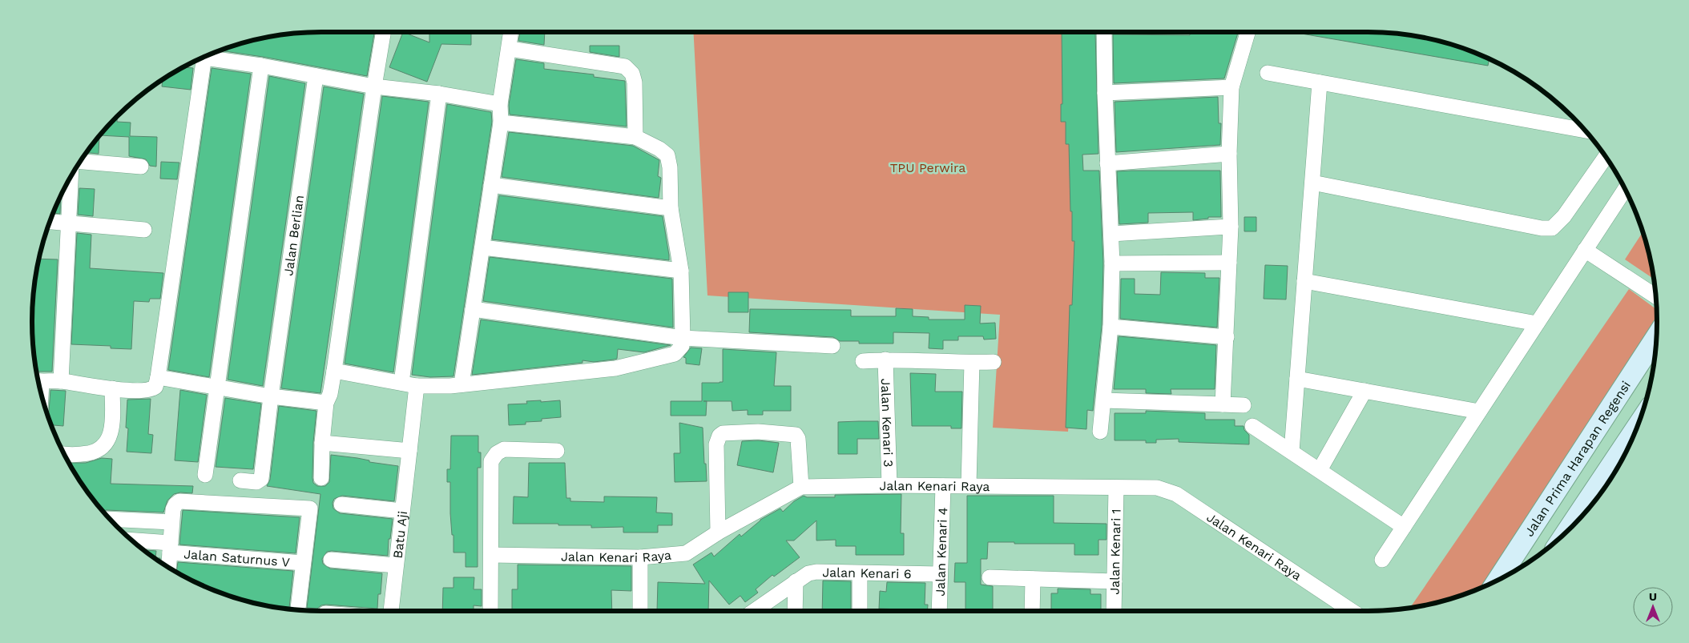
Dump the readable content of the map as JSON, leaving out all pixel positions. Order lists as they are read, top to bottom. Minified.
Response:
{"streets":{"street":["Jalan Berlian","Jalan Kenari 3","Jalan Prima Harapan Regensi","Jalan Kenari Raya","Batu Aji","Jalan Kenari 4","Jalan Kenari 1","Jalan Saturnus V","Jalan Kenari 6"]},"crossings":[["Jalan Kenari 3","Jalan Kenari Raya"],["Jalan Kenari Raya","Jalan Kenari 4"],["Jalan Kenari Raya","Jalan Kenari 1"],["Jalan Kenari 4","Jalan Kenari 6"]],"parks":["TPU Perwira"],"north":"top"}
